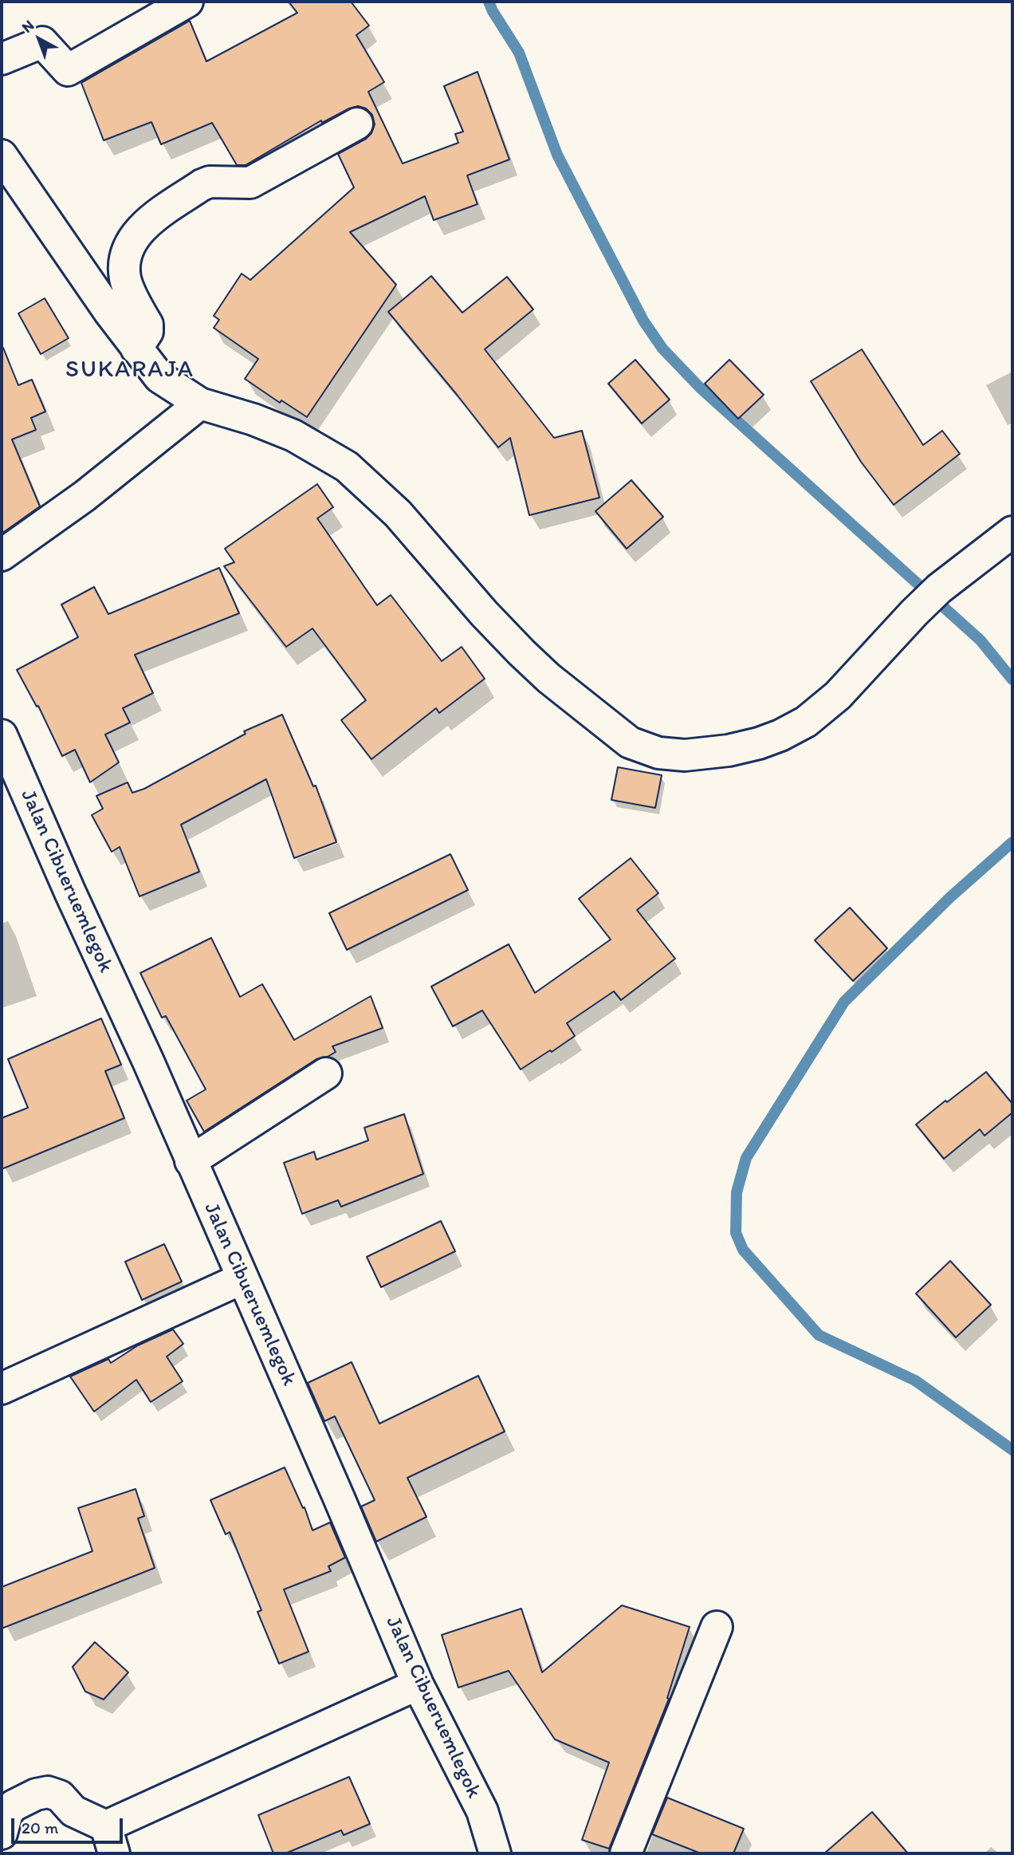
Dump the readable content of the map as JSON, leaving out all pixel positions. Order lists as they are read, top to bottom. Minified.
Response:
{"streets":{"street":["Jalan Cibueruemlegok"]},"districts":["SUKARAJA"],"scale_bar":"20 m","north":"top left"}
